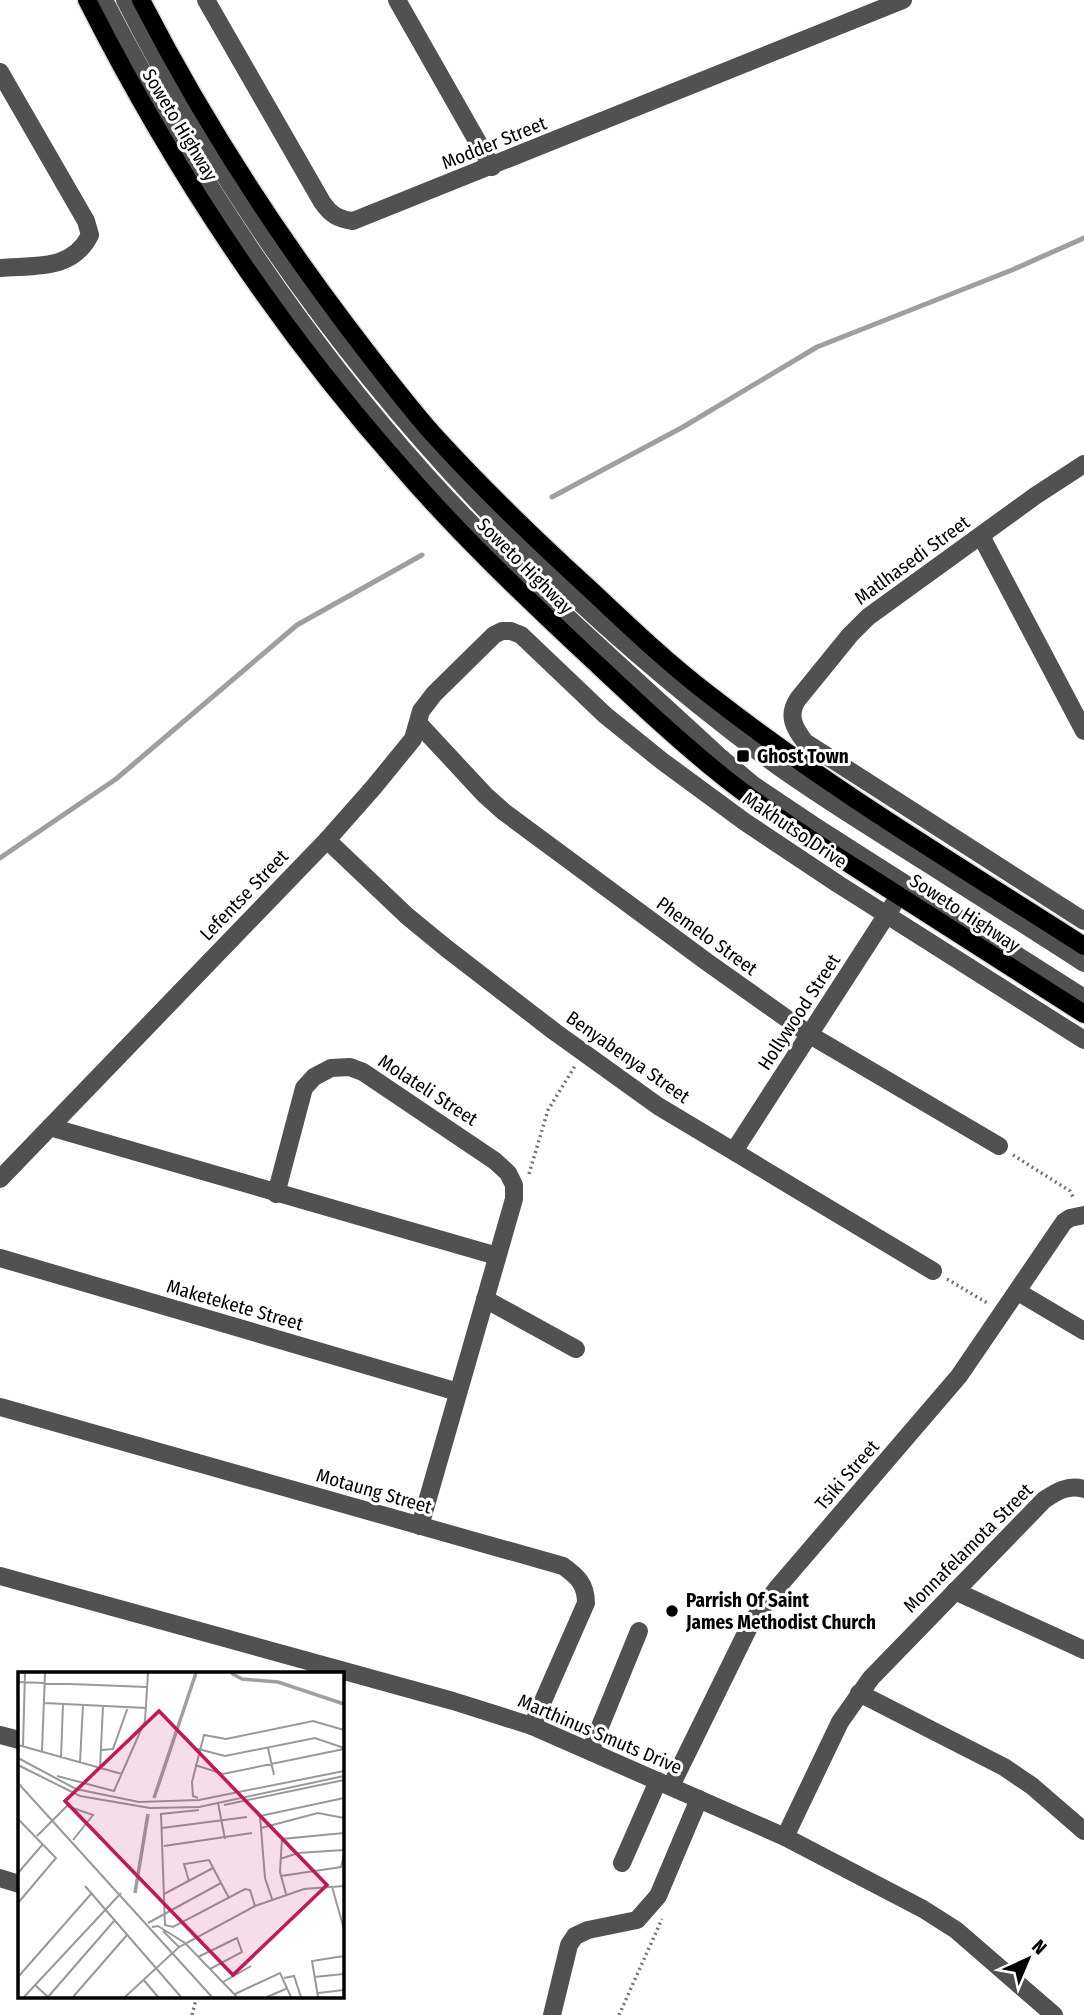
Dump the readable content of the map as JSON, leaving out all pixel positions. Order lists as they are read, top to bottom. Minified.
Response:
{"streets":{"main road":["Soweto Highway"],"street":["Modder Street","Matlhasedi Street","Makhutso Drive","Lefentse Street","Phemelo Street","Hollywood Street","Benyabenya Street","Molateli Street","Maketekete Street","Tsiki Street","Motaung Street","Monnafelamota Street","Marthinus Smuts Drive"]},"crossings":[["Soweto Highway","Hollywood Street"],["Makhutso Drive","Lefentse Street"],["Makhutso Drive","Hollywood Street"],["Lefentse Street","Phemelo Street"],["Lefentse Street","Benyabenya Street"],["Phemelo Street","Hollywood Street"],["Hollywood Street","Benyabenya Street"],["Tsiki Street","Marthinus Smuts Drive"],["Motaung Street","Marthinus Smuts Drive"],["Monnafelamota Street","Marthinus Smuts Drive"]],"places":{"transit":["Ghost Town"],"other":["Parrish Of Saint James Methodist Church"]},"north":"top right"}
